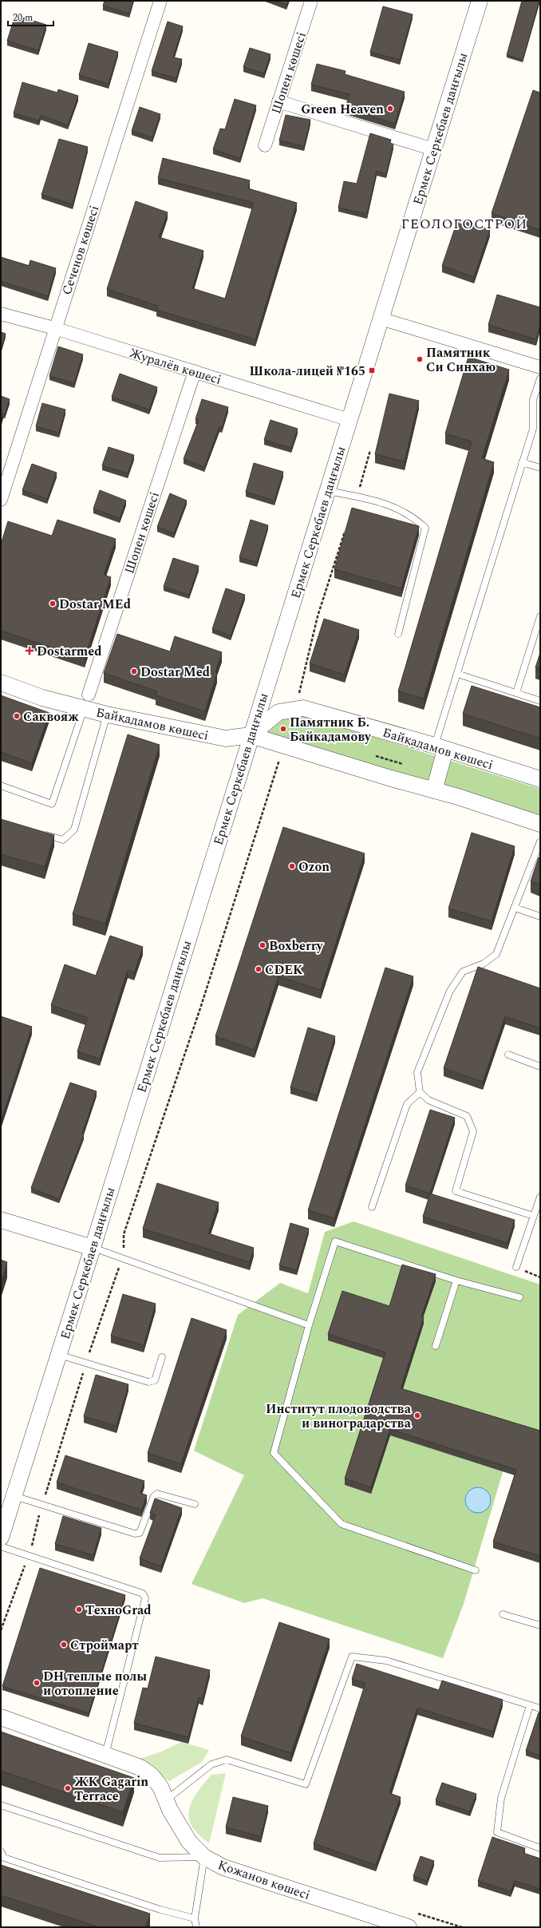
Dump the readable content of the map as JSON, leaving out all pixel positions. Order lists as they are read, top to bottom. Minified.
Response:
{"streets":{"street":["Шопен көшесі","Ермек Серкебаев даңғылы","Сеченов көшесі","Журалёв көшесі","Байқадамов көшесі","Қожанов көшесі"]},"crossings":[["Шопен көшесі","Журалёв көшесі"],["Ермек Серкебаев даңғылы","Журалёв көшесі"],["Ермек Серкебаев даңғылы","Байқадамов көшесі"],["Сеченов көшесі","Журалёв көшесі"]],"districts":["ГЕОЛОГОСТРОЙ"],"places":{"other":["Green Heaven","Памятник Си Синхаю","Dostar MEd","Dostar Med","Саквояж","Памятник Б. Байкадамову","Ozon","Boxberry","CDEK","Институт плодоводства и виноградарства","ТехноGrad","Строймарт","DH теплые полы и отопление","ЖК Gagarin Terrace"],"transit":["Школа-лицей №165"],"health":["Dostarmed"]},"scale_bar":"20 m"}
